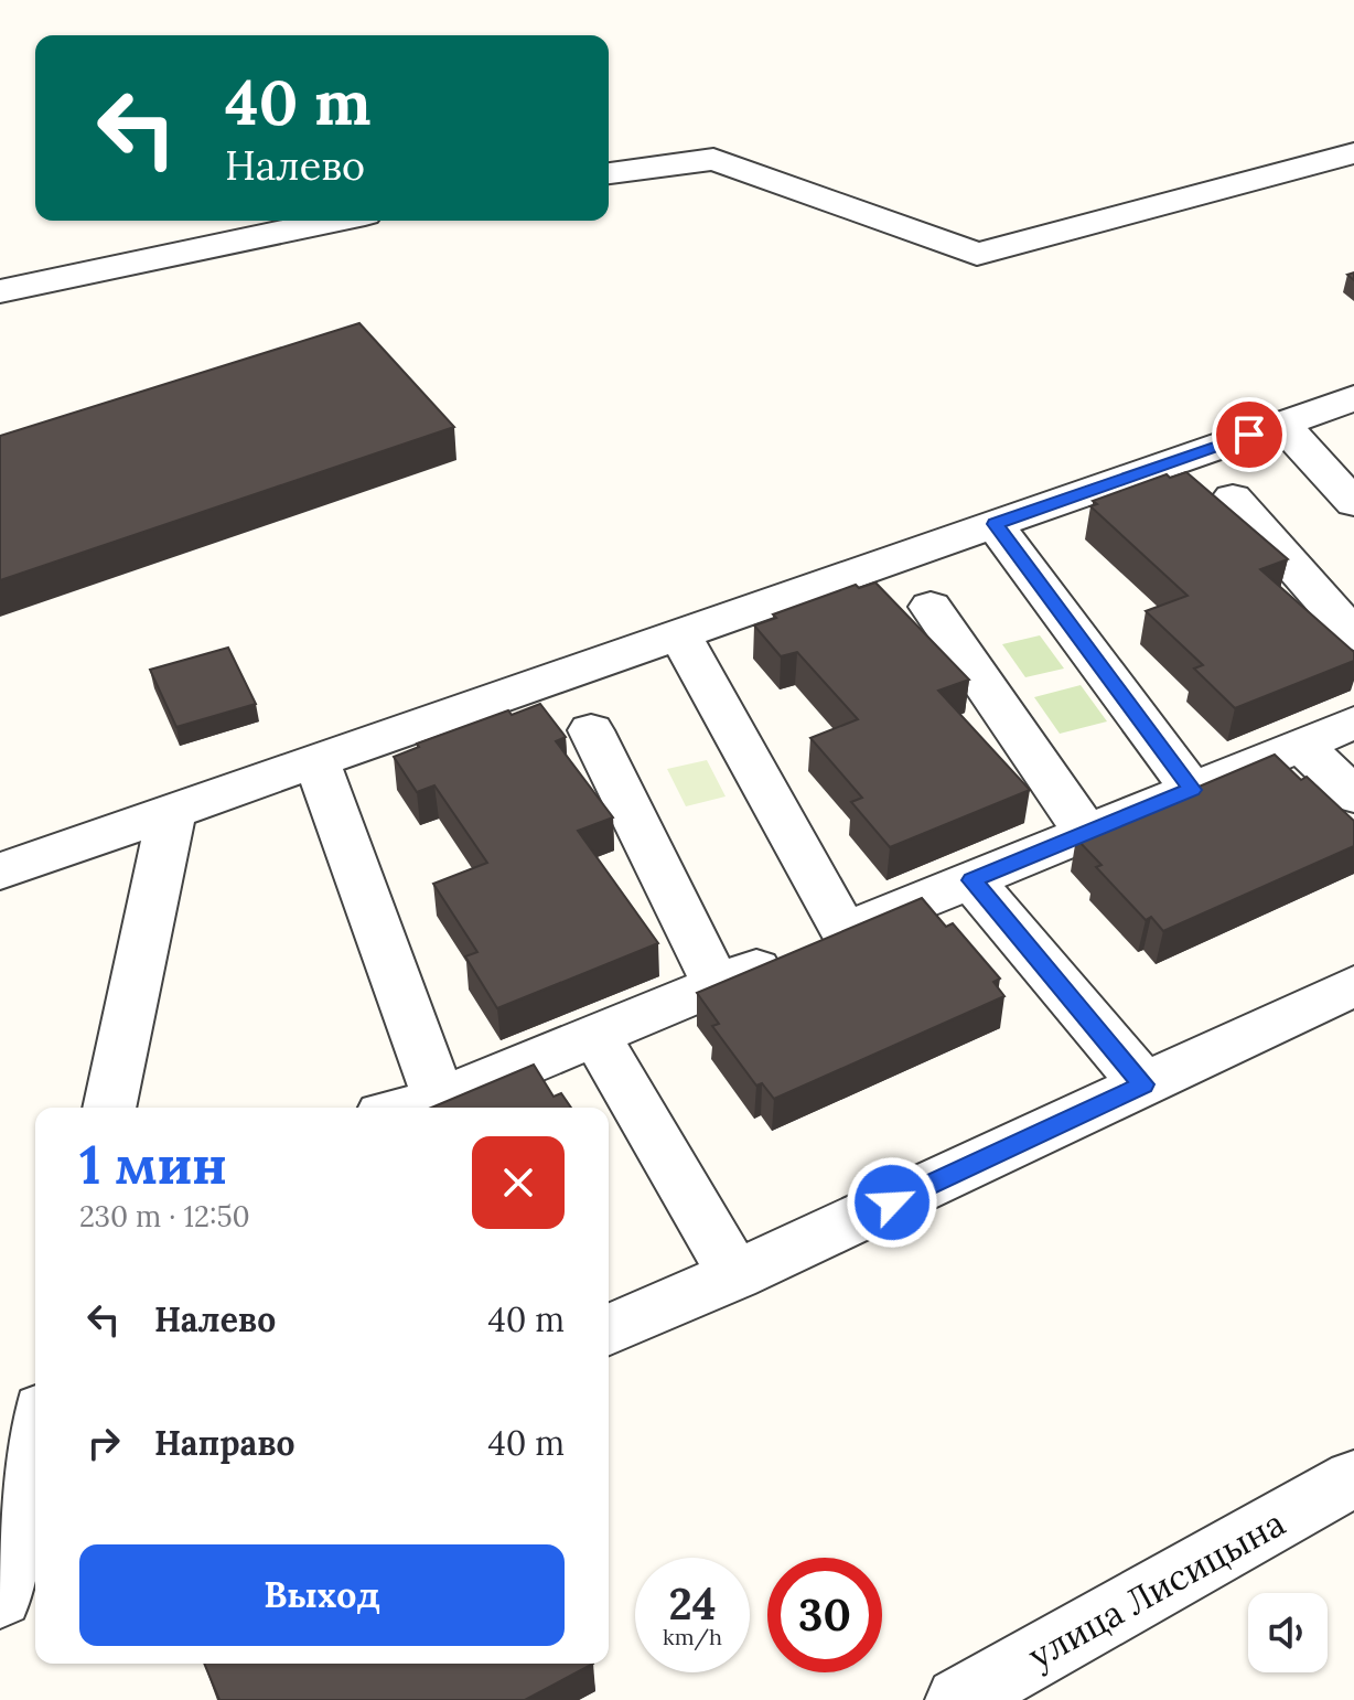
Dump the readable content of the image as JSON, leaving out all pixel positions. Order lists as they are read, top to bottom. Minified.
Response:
{"streets":{"street":["улица Лисицына"]},"page":{"turn":["40 m","Налево"],"heading":["1 мин","230 m · 12:50"],"list":[{"name":"Налево","value":"40 m"},{"name":"Направо","value":"40 m"}],"buttons":"Выход","speed":"24 km/h","limit":"30"}}
